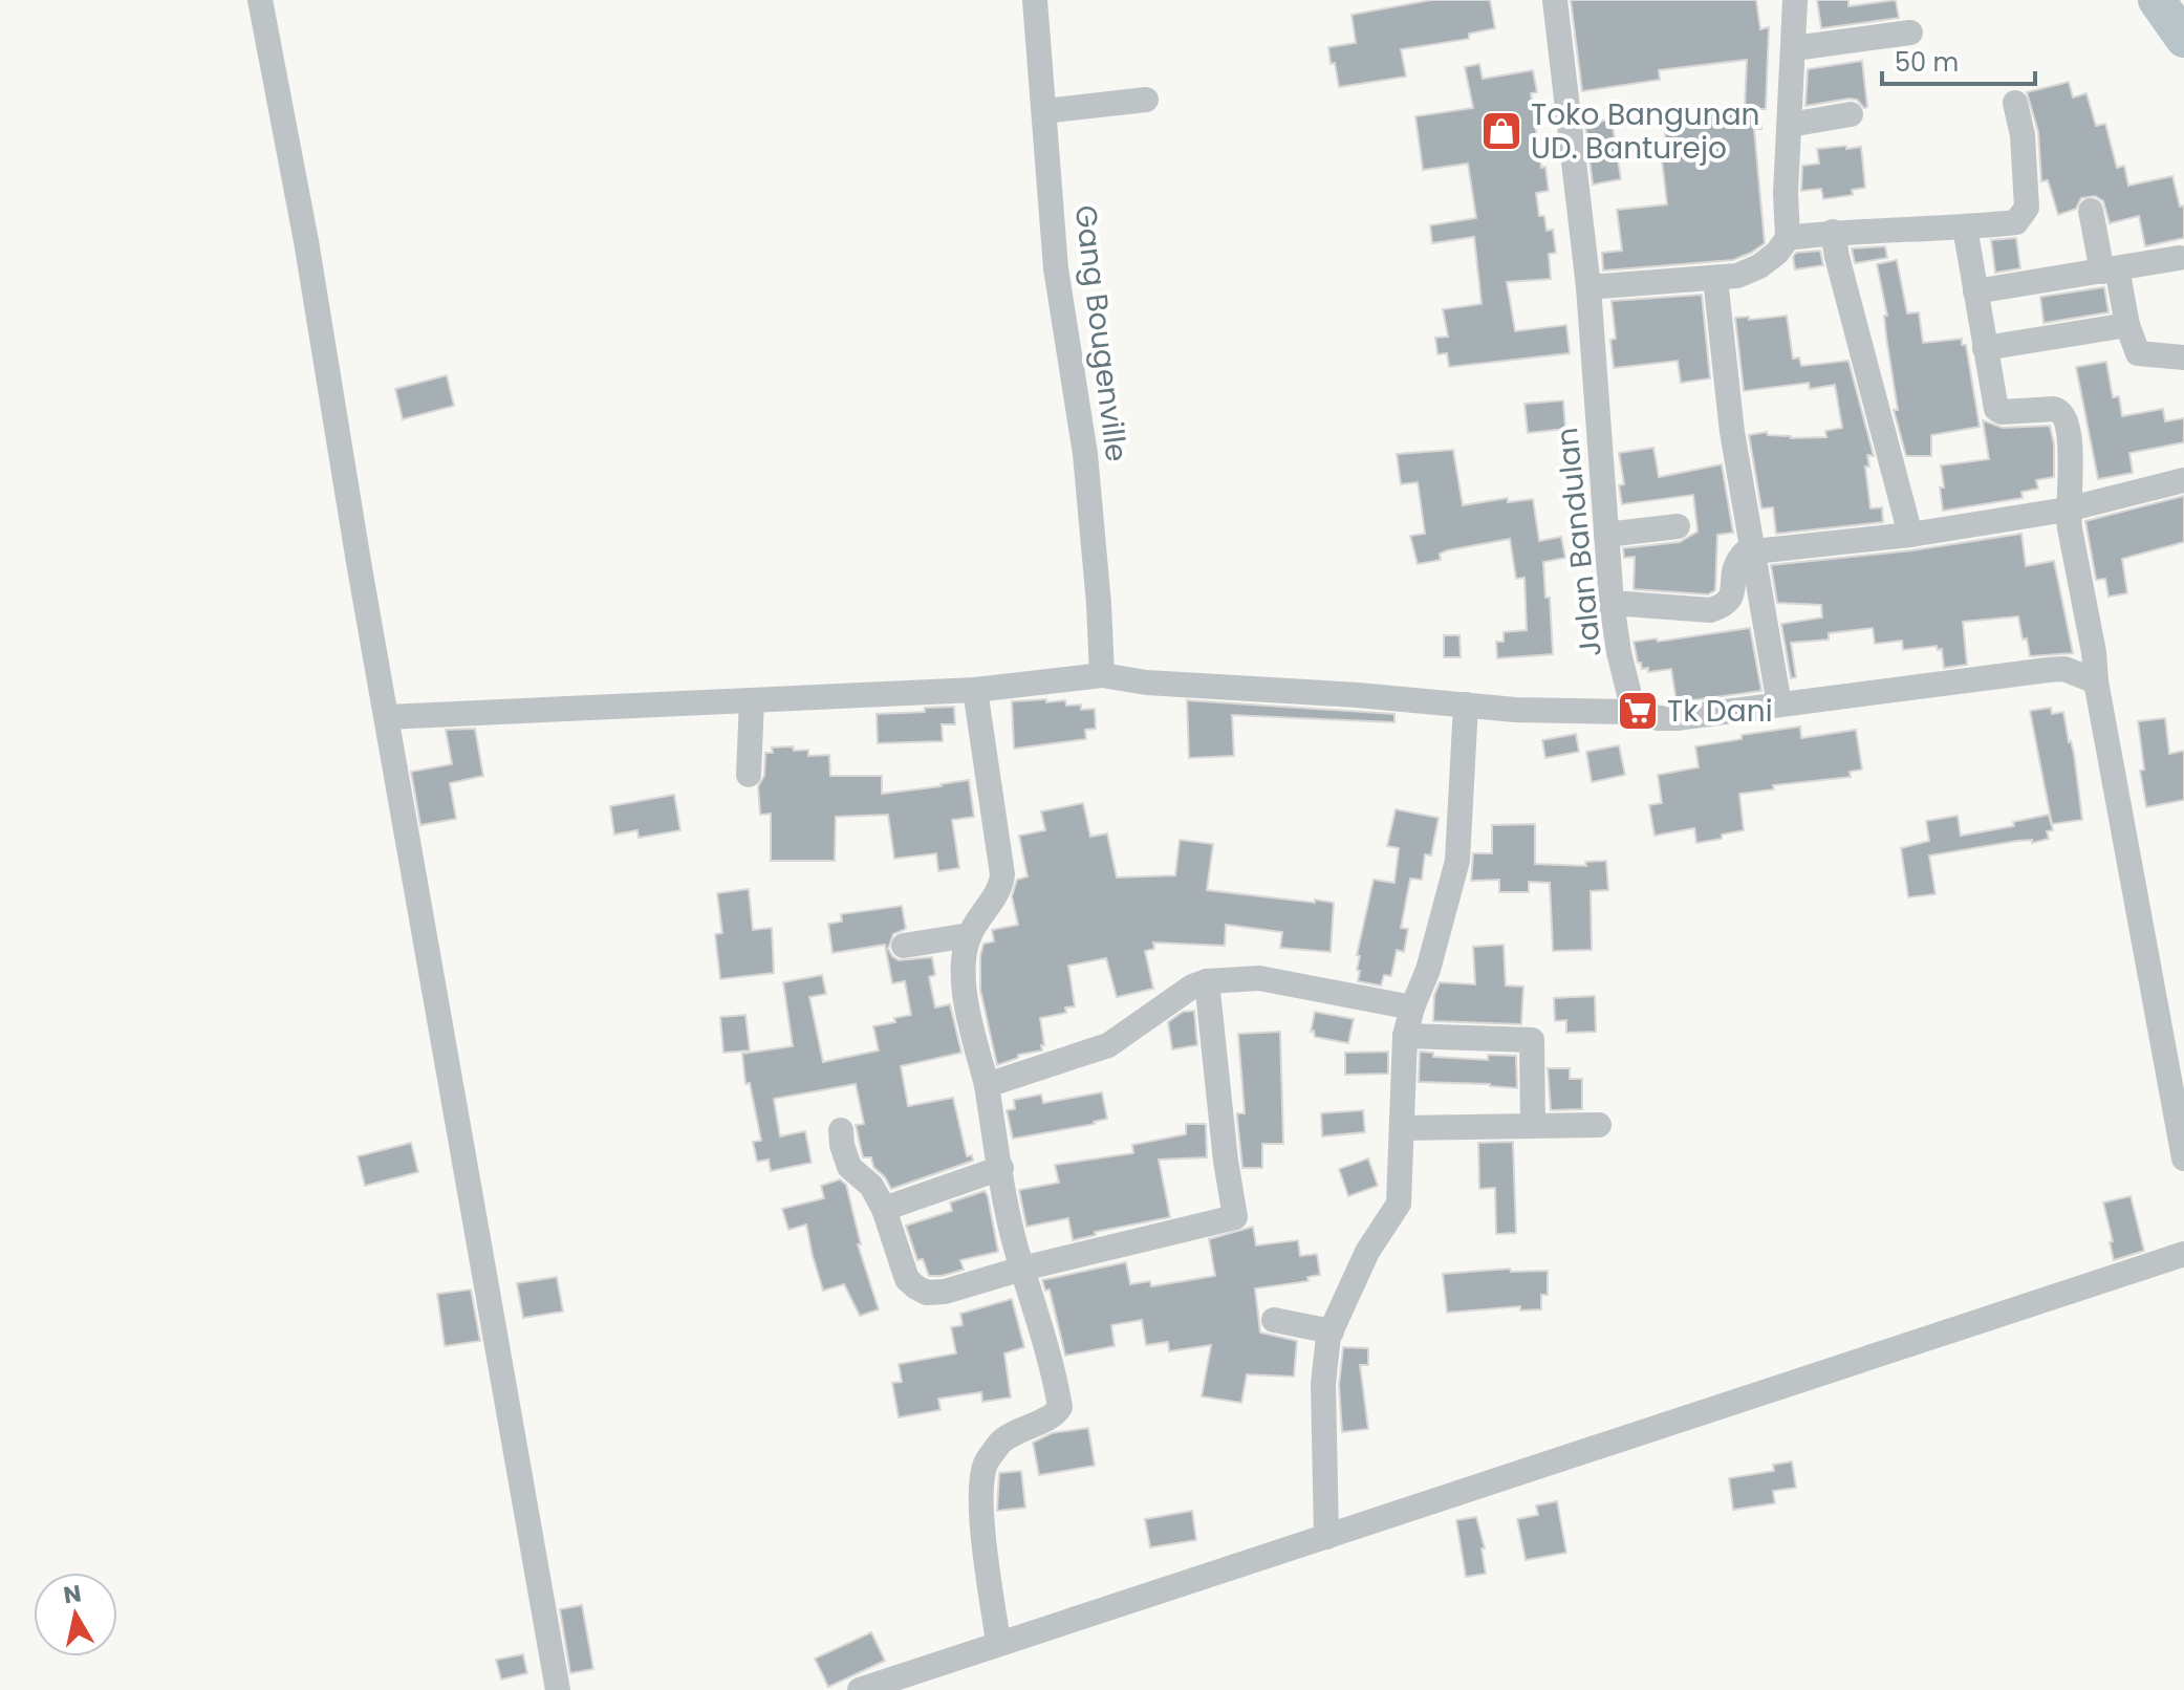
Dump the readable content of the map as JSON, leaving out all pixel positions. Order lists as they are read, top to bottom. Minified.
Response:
{"streets":{"street":["Gang Bougenville","Jalan Bandulan"]},"places":{"shop":["Toko Bangunan UD. Banturejo"],"supermarket":["Tk Dani"]},"scale_bar":"50 m","north":"top"}
